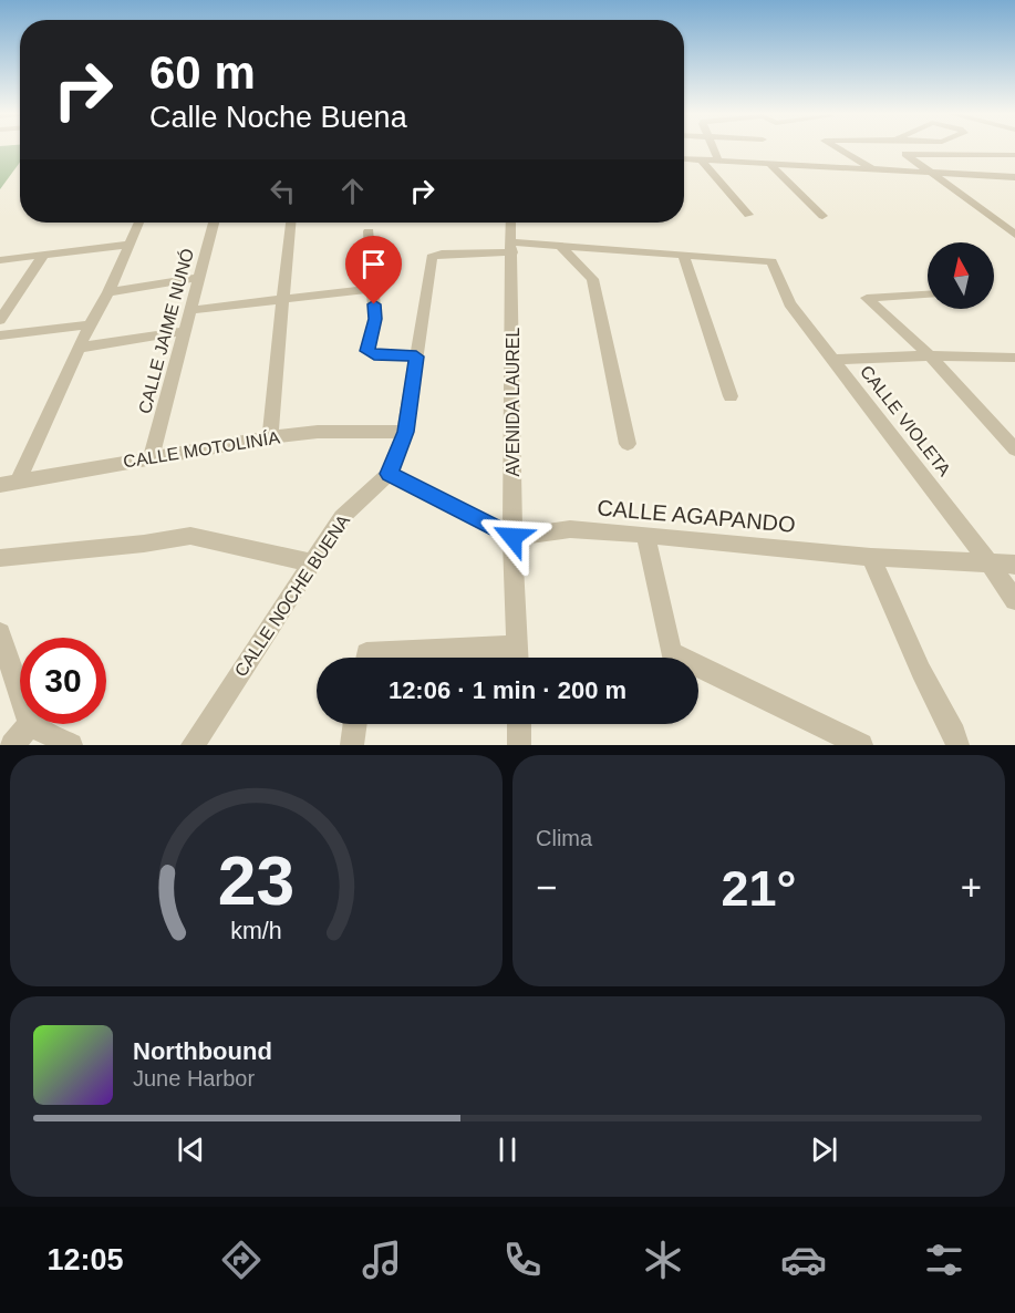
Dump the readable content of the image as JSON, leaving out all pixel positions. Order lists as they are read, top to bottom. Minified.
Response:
{"streets":{"street":["CALLE JAIME NUNÓ","AVENIDA LAUREL","CALLE VIOLETA","CALLE MOTOLINÍA","CALLE AGAPANDO","CALLE NOCHE BUENA"]},"crossings":[["CALLE JAIME NUNÓ","CALLE MOTOLINÍA"],["AVENIDA LAUREL","CALLE AGAPANDO"],["AVENIDA LAUREL","CALLE NOCHE BUENA"],["CALLE VIOLETA","CALLE AGAPANDO"],["CALLE MOTOLINÍA","CALLE NOCHE BUENA"]],"north":"top","page":{"turn":["60 m","Calle Noche Buena"],"limit":"30","trip":"12:06 · 1 min · 200 m","tile":"Clima","heat":["−","21°","+"],"song":["Northbound","June Harbor"],"tabs":"12:05","gauge":["23","km/h"]}}
